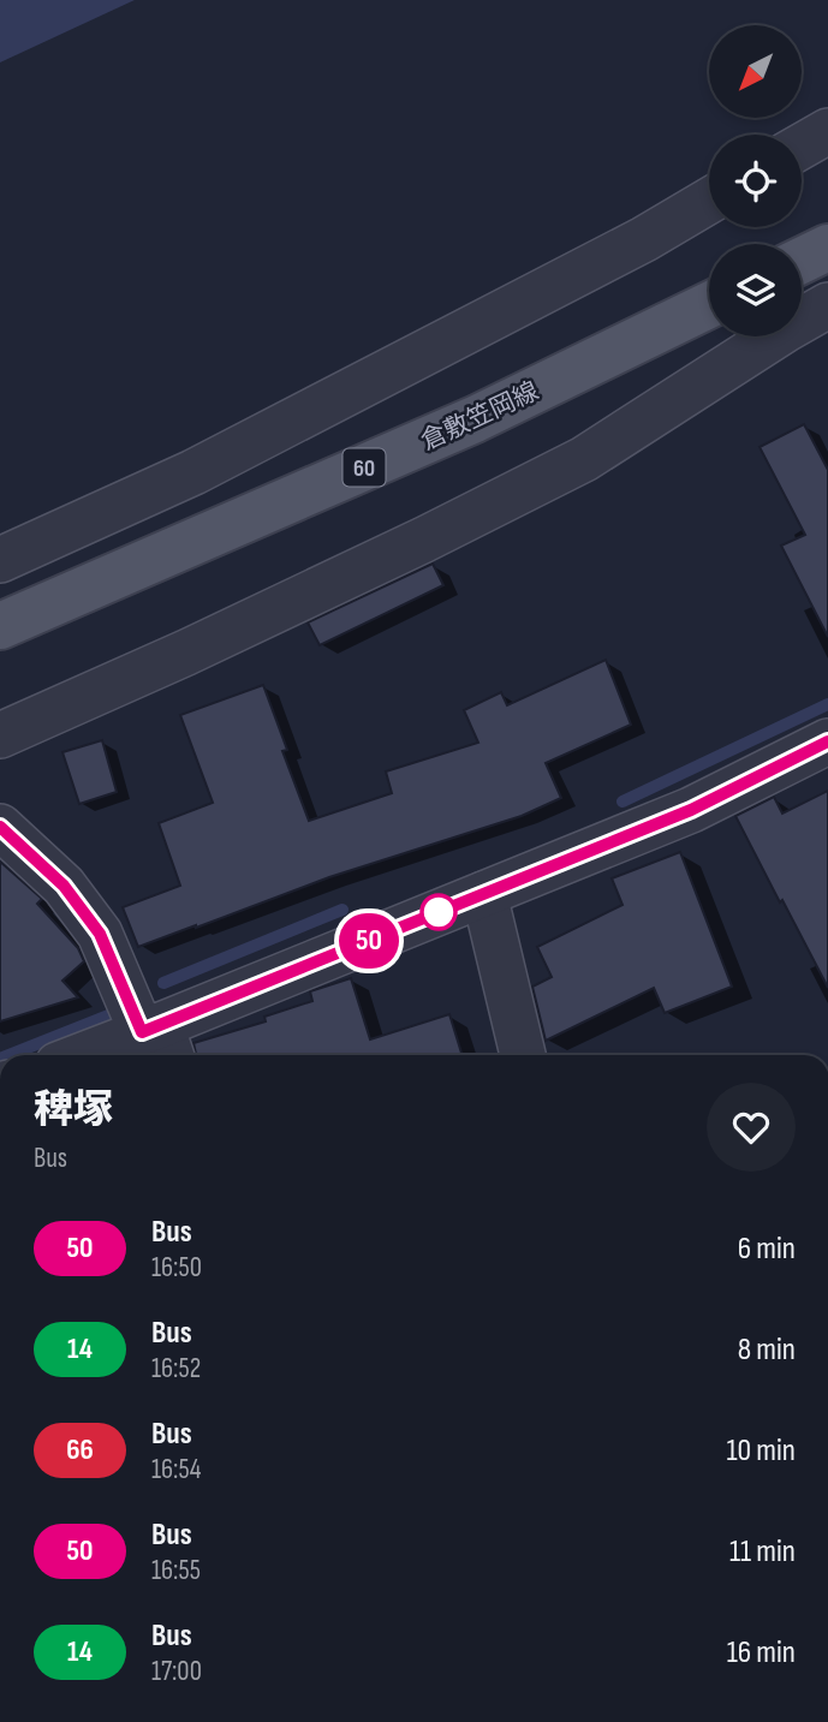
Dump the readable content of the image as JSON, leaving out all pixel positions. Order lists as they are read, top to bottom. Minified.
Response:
{"streets":{"main road":["倉敷笠岡線","60"]},"lines":["bus line 50"],"north":"bottom left","page":{"on_map":"50","heading":["稗塚","Bus"],"list":[{"mark":"50","name":"Bus","note":"16:50","value":"6 min"},{"mark":"14","name":"Bus","note":"16:52","value":"8 min"},{"mark":"66","name":"Bus","note":"16:54","value":"10 min"},{"mark":"50","name":"Bus","note":"16:55","value":"11 min"},{"mark":"14","name":"Bus","note":"17:00","value":"16 min"}]}}
